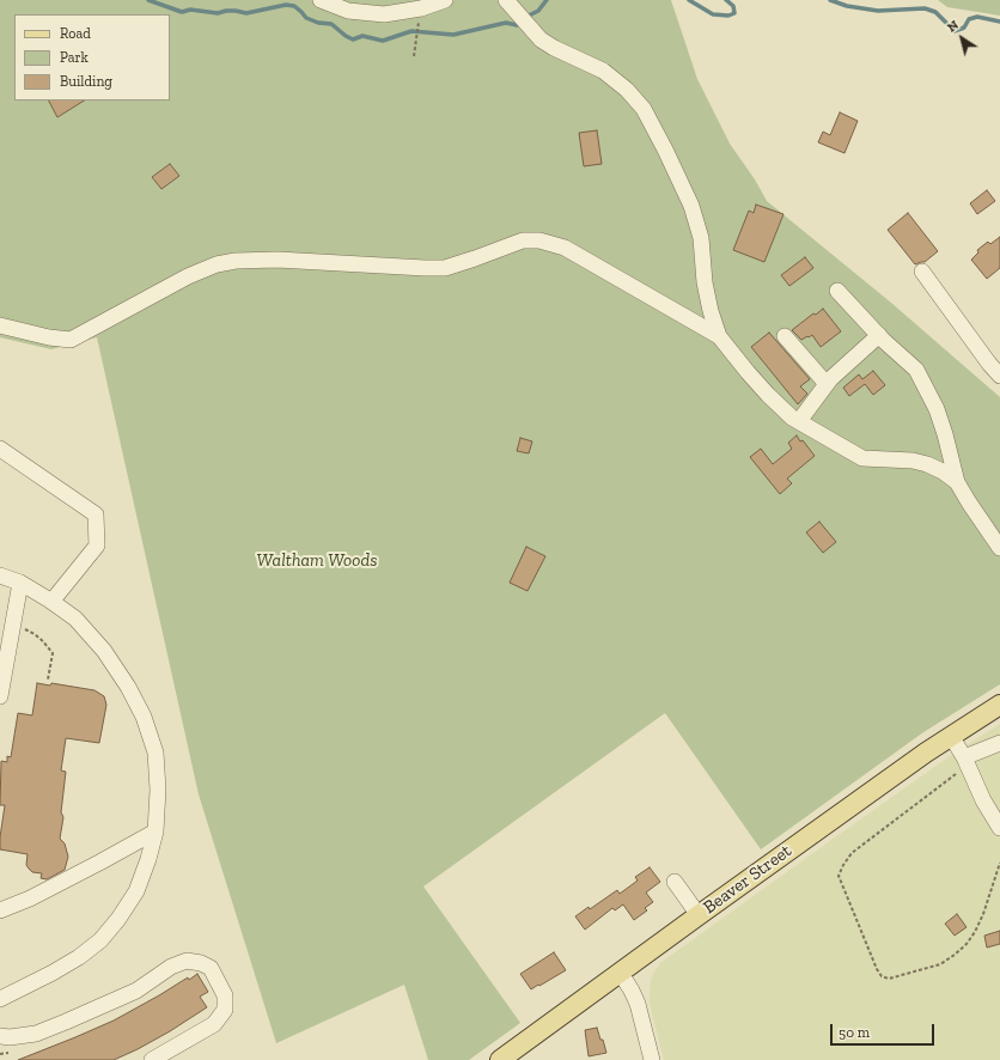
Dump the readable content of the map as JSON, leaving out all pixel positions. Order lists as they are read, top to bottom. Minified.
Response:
{"streets":{"main road":["Beaver Street"]},"parks":["Waltham Woods"],"legend":["Road","Park","Building"],"scale_bar":"50 m","north":"top left"}
